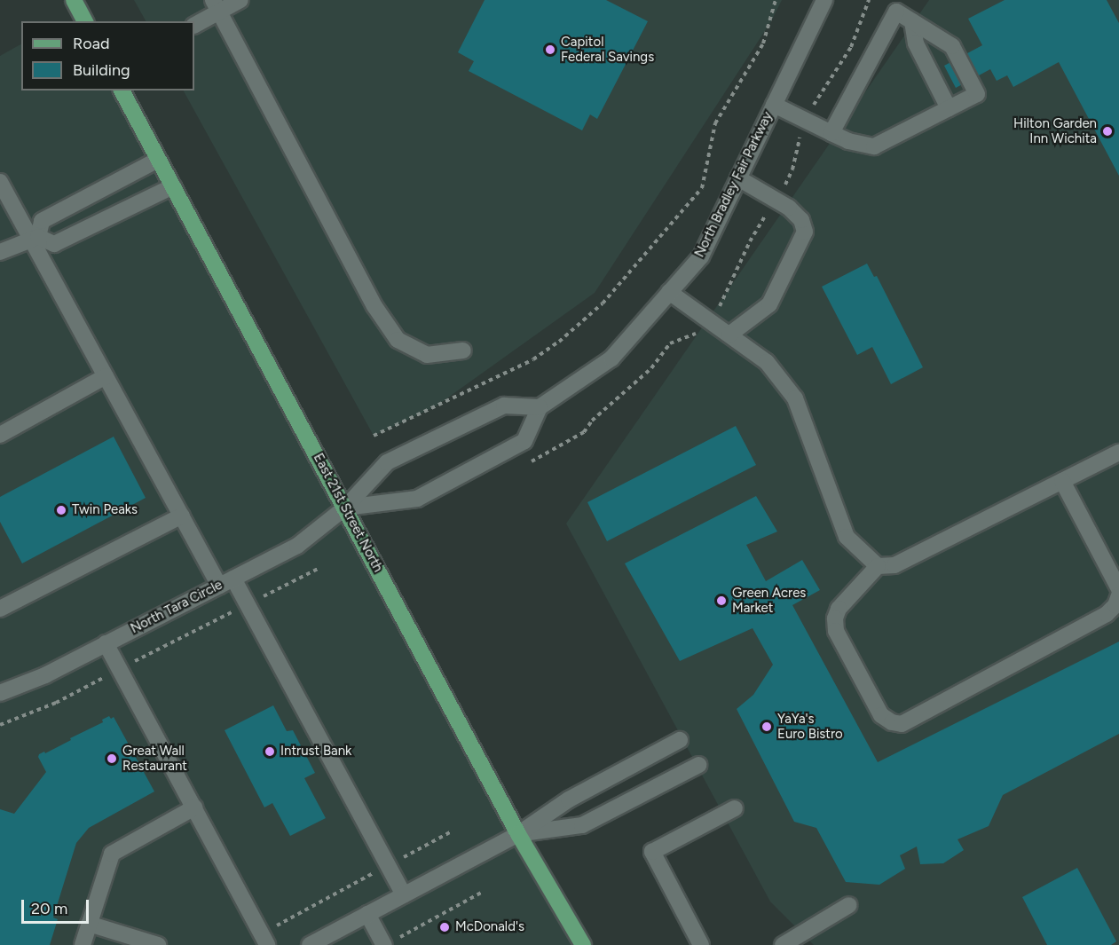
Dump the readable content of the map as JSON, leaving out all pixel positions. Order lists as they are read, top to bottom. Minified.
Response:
{"streets":{"main road":["East 21st Street North"],"street":["North Bradley Fair Parkway","North Tara Circle"]},"crossings":[["East 21st Street North","North Tara Circle"]],"places":["Capitol Federal Savings","Hilton Garden Inn Wichita","Twin Peaks","Green Acres Market","YaYa's Euro Bistro","Intrust Bank","Great Wall Restaurant","McDonald's"],"legend":["Road","Building"],"scale_bar":"20 m"}
